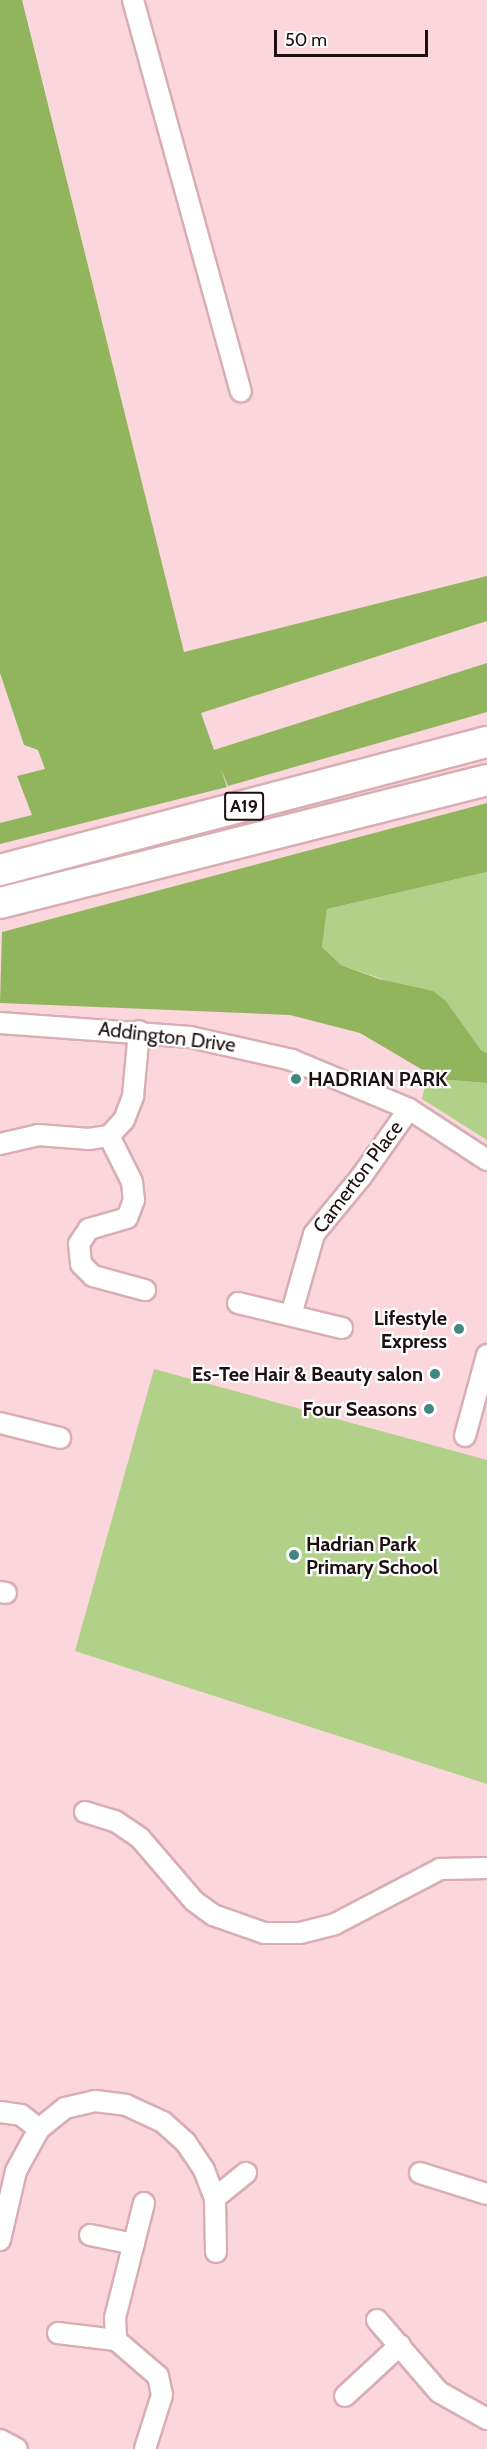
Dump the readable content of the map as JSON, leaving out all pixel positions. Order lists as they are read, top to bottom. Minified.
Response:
{"streets":{"highway":["A19"],"street":["Addington Drive","Camerton Place"]},"crossings":[["Addington Drive","Camerton Place"]],"places":["HADRIAN PARK","Lifestyle Express","Es-Tee Hair & Beauty salon","Four Seasons","Hadrian Park Primary School"],"scale_bar":"50 m"}
